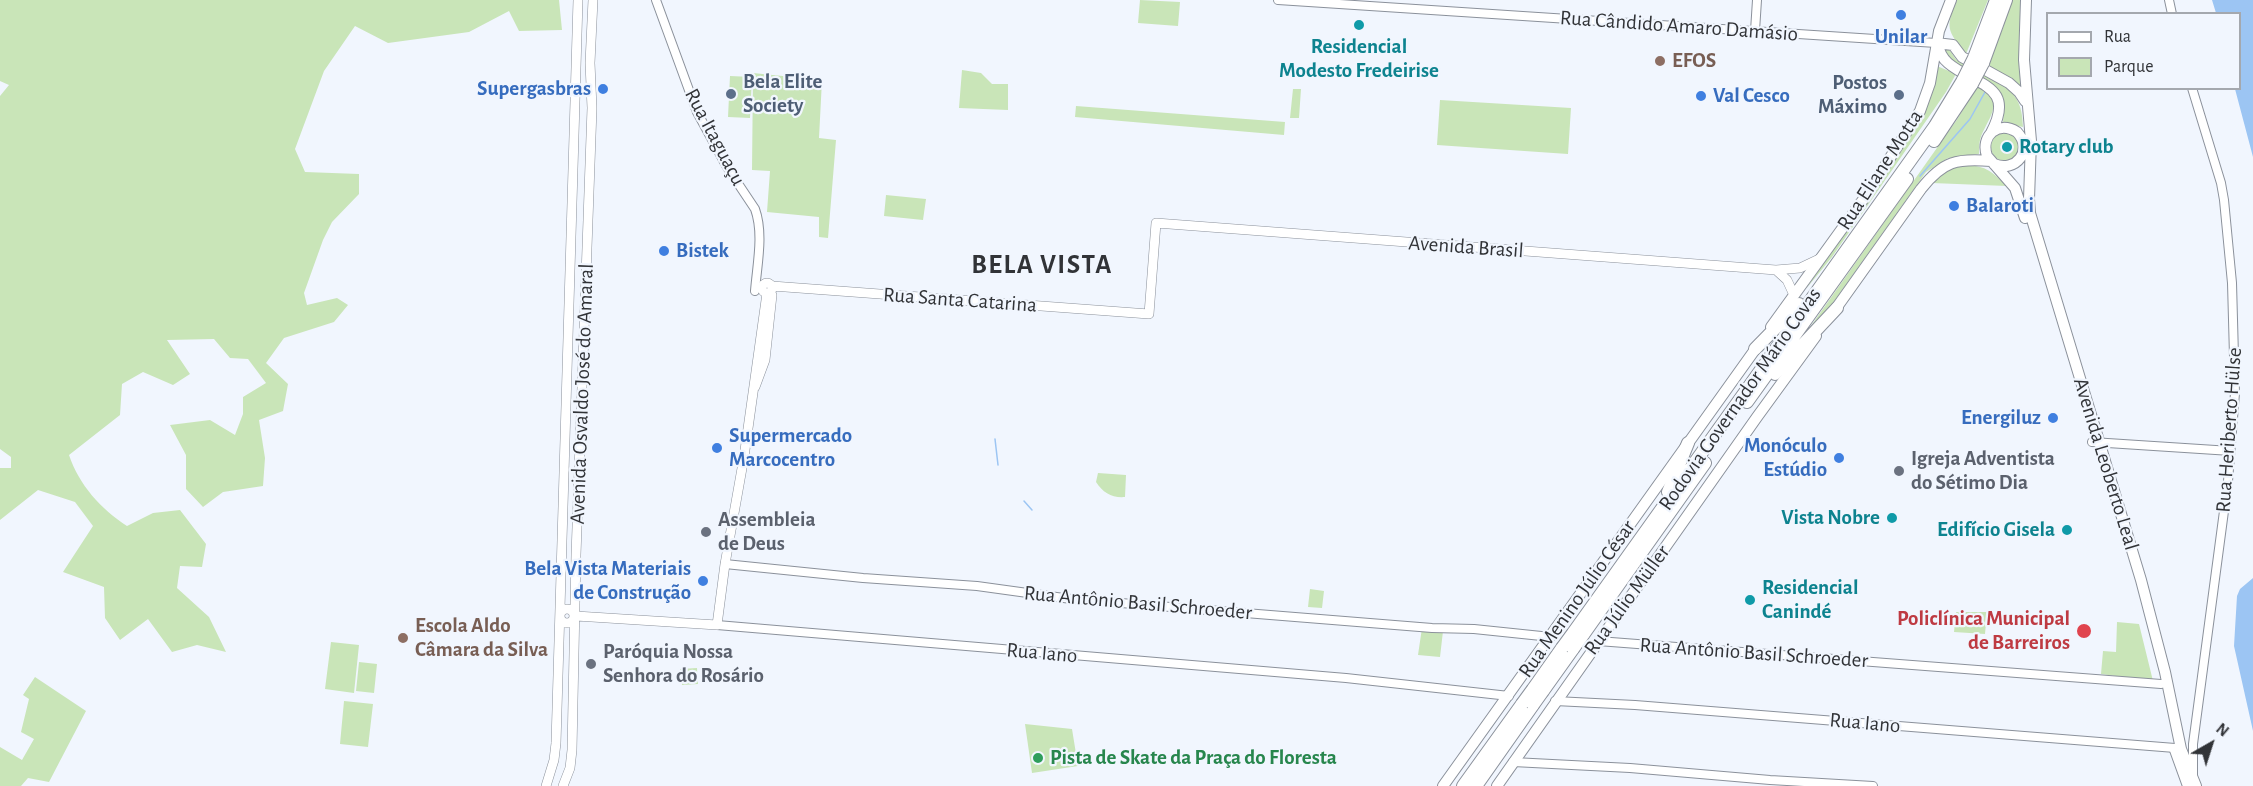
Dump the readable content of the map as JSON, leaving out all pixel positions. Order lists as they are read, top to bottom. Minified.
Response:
{"streets":{"highway":["Rodovia Governador Mário Covas"],"main road":["Rua Eliane Motta","Avenida Brasil","Rua Santa Catarina","Avenida Osvaldo José do Amaral","Avenida Leoberto Leal","Rua Menino Júlio César","Rua Júlio Müller","Rua Antônio Basil Schroeder","Rua Iano"],"street":["Rua Cândido Amaro Damásio","Rua Itaguaçu","Rua Heriberto Hülse"]},"crossings":[["Rua Cândido Amaro Damásio","Rua Eliane Motta"],["Rua Eliane Motta","Avenida Brasil"],["Rua Eliane Motta","Rua Menino Júlio César"],["Avenida Brasil","Rua Santa Catarina"],["Avenida Osvaldo José do Amaral","Rua Iano"],["Rodovia Governador Mário Covas","Rua Júlio Müller"],["Rodovia Governador Mário Covas","Rua Antônio Basil Schroeder"],["Rodovia Governador Mário Covas","Rua Iano"],["Rua Heriberto Hülse","Avenida Leoberto Leal"],["Avenida Leoberto Leal","Rua Júlio Müller"],["Avenida Leoberto Leal","Rua Antônio Basil Schroeder"],["Avenida Leoberto Leal","Rua Iano"],["Rua Menino Júlio César","Rua Antônio Basil Schroeder"],["Rua Menino Júlio César","Rua Iano"],["Rua Júlio Müller","Rua Antônio Basil Schroeder"],["Rua Júlio Müller","Rua Iano"]],"districts":["BELA VISTA"],"places":["Unilar","Residencial Modesto Fredeirise","EFOS","Supergasbras","Bela Elite Society","Postos Máximo","Val Cesco","Rotary club","Balaroti","Bistek","Energiluz","Supermercado Marcocentro","Monóculo Estúdio","Igreja Adventista do Sétimo Dia","Vista Nobre","Edifício Gisela","Assembleia de Deus","Bela Vista Materiais de Construção","Residencial Canindé","Policlínica Municipal de Barreiros","Escola Aldo Câmara da Silva","Paróquia Nossa Senhora do Rosário","Pista de Skate da Praça do Floresta"],"legend":["Rua","Parque"],"north":"top right"}
